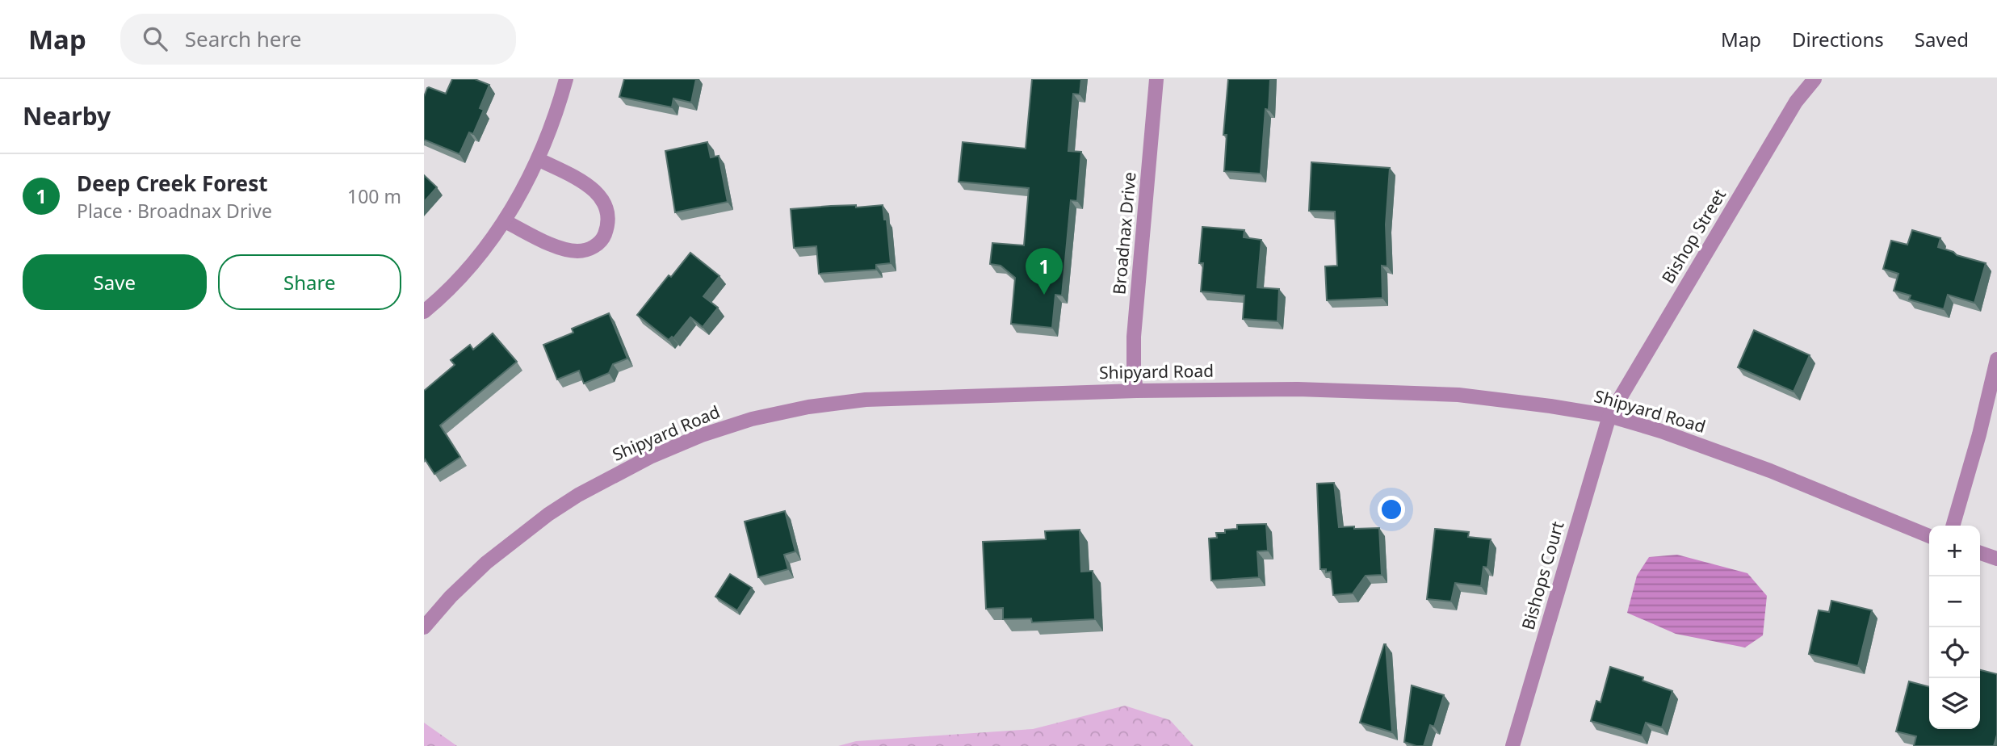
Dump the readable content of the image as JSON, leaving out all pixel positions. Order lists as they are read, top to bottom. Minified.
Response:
{"streets":{"street":["Broadnax Drive","Bishop Street","Shipyard Road","Bishops Court"]},"crossings":[["Broadnax Drive","Shipyard Road"],["Bishop Street","Shipyard Road"],["Bishop Street","Bishops Court"],["Shipyard Road","Bishops Court"]],"page":{"header":"Map","search":"Search here","nav":["Map","Directions","Saved"],"heading":"Nearby","list":[{"mark":"1","name":"Deep Creek Forest","note":"Place · Broadnax Drive","value":"100 m"}],"buttons":["Save","Share"],"pins":"1","map_buttons":["+","−"]}}
